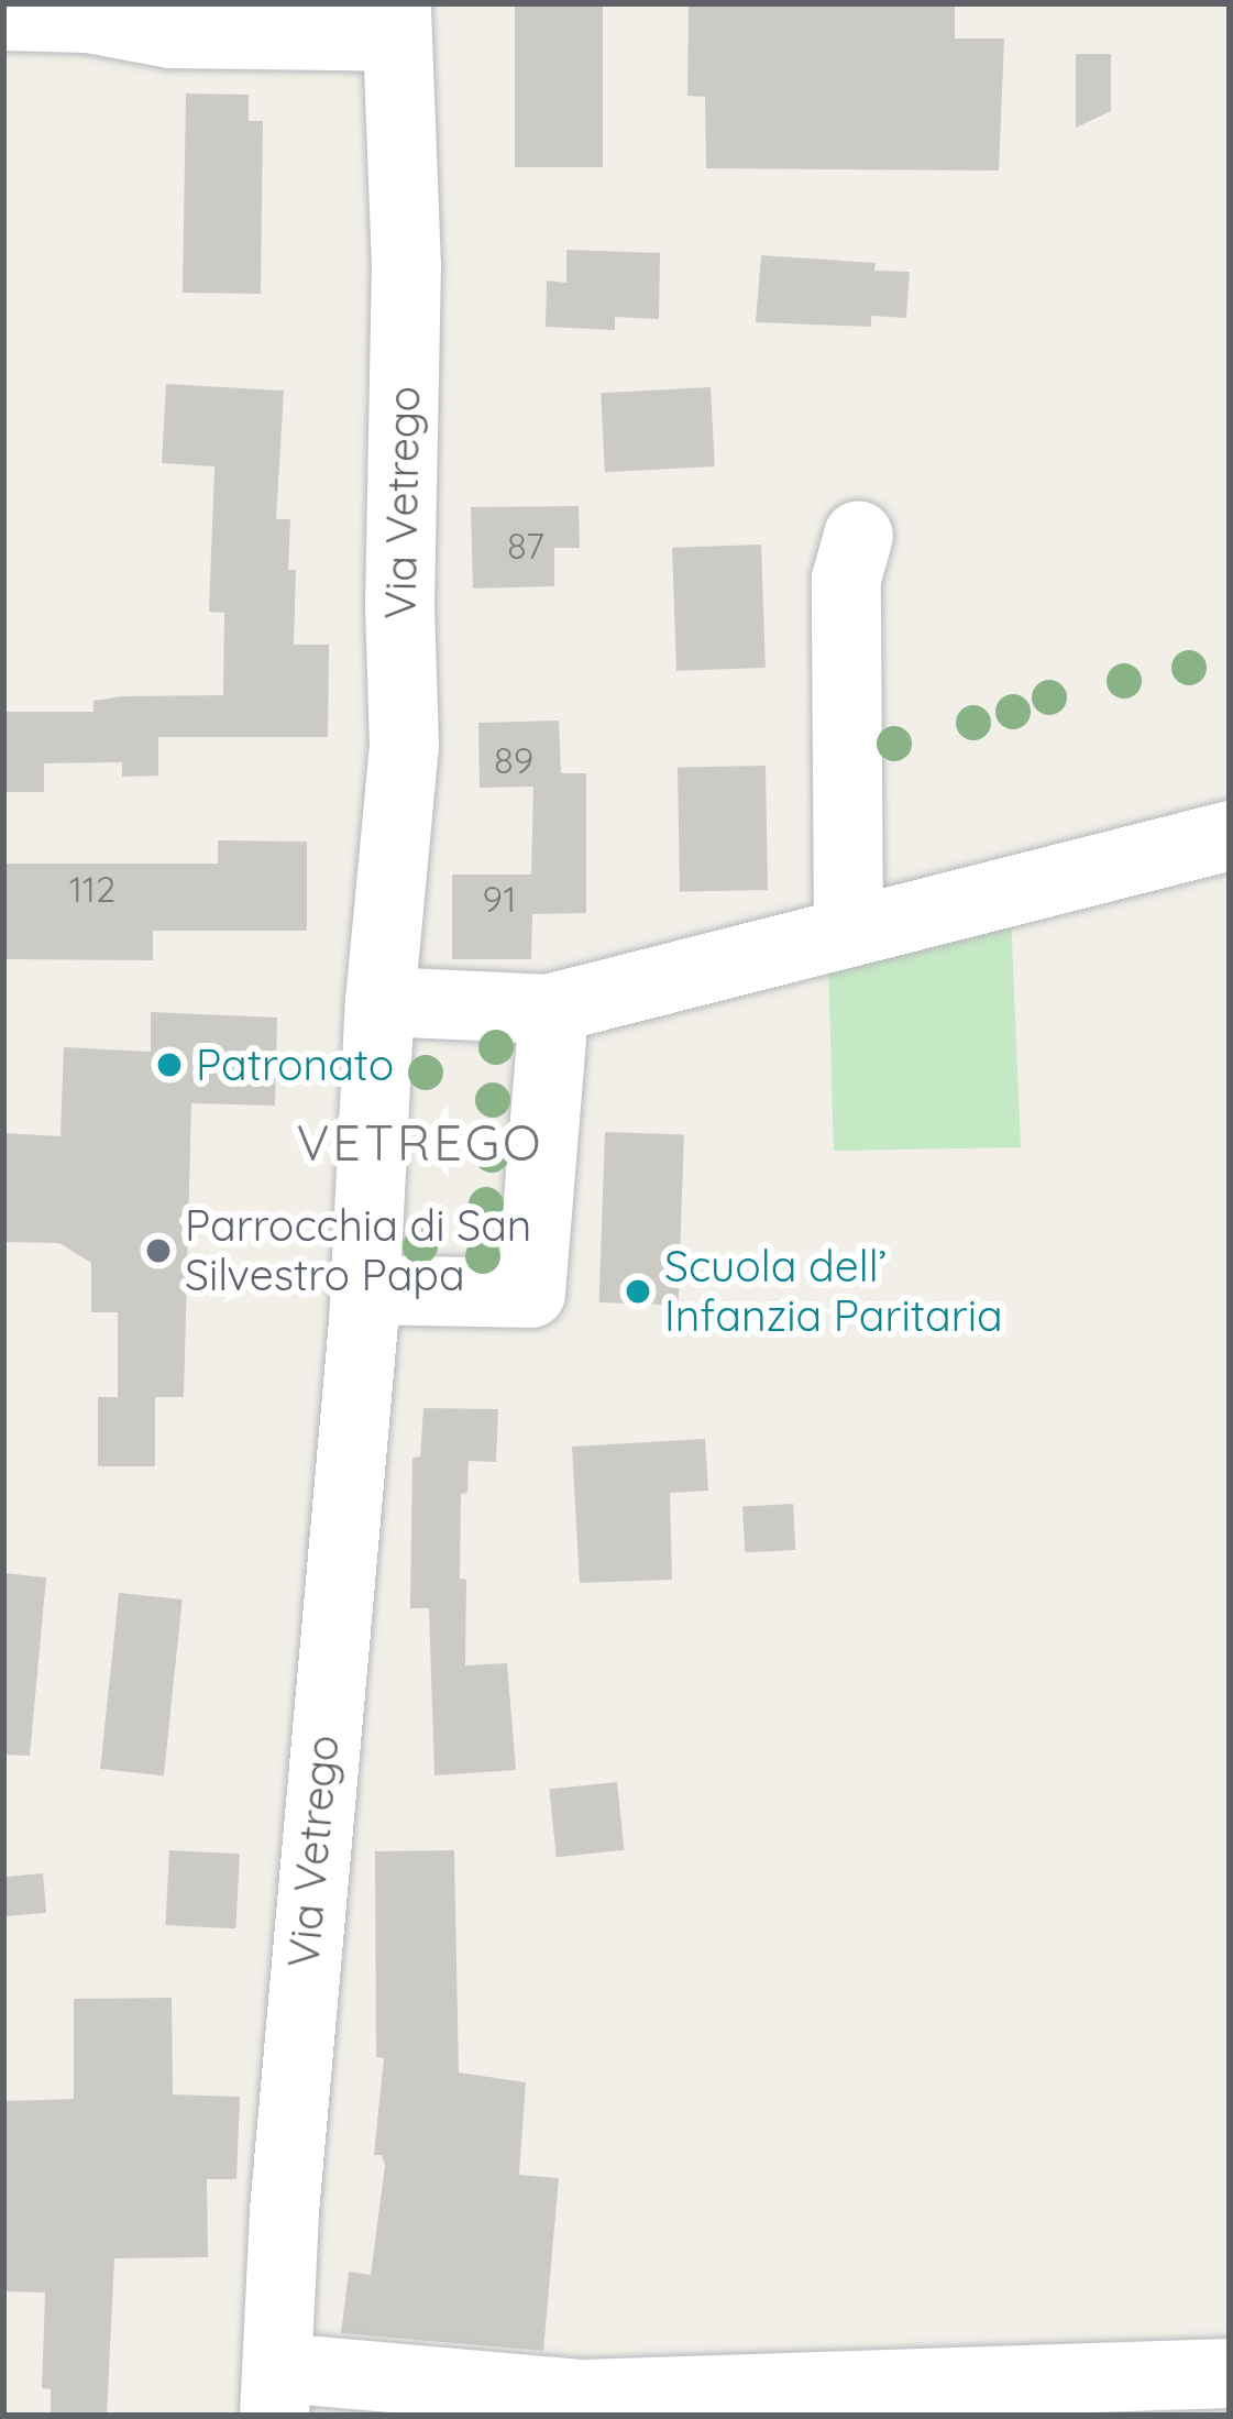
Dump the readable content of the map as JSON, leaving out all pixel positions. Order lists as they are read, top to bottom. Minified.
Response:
{"streets":{"street":["Via Vetrego"]},"districts":["VETREGO"],"places":["Patronato","Parrocchia di San Silvestro Papa","Scuola dell’ Infanzia Paritaria"],"house_numbers":["87","89","112","91"]}
